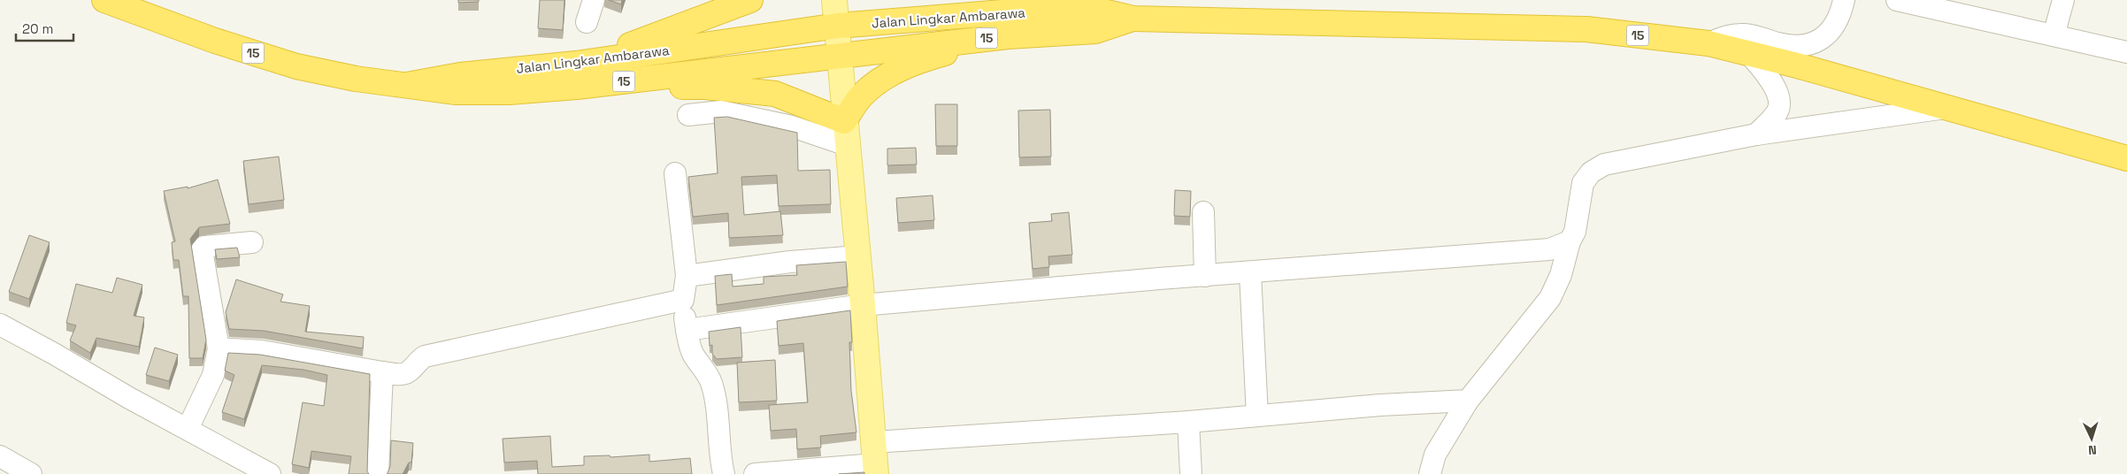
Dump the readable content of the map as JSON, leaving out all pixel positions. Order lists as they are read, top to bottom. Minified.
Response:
{"streets":{"highway":["Jalan Lingkar Ambarawa","15"]},"crossings":[["Jalan Lingkar Ambarawa","15"]],"scale_bar":"20 m","north":"bottom"}
